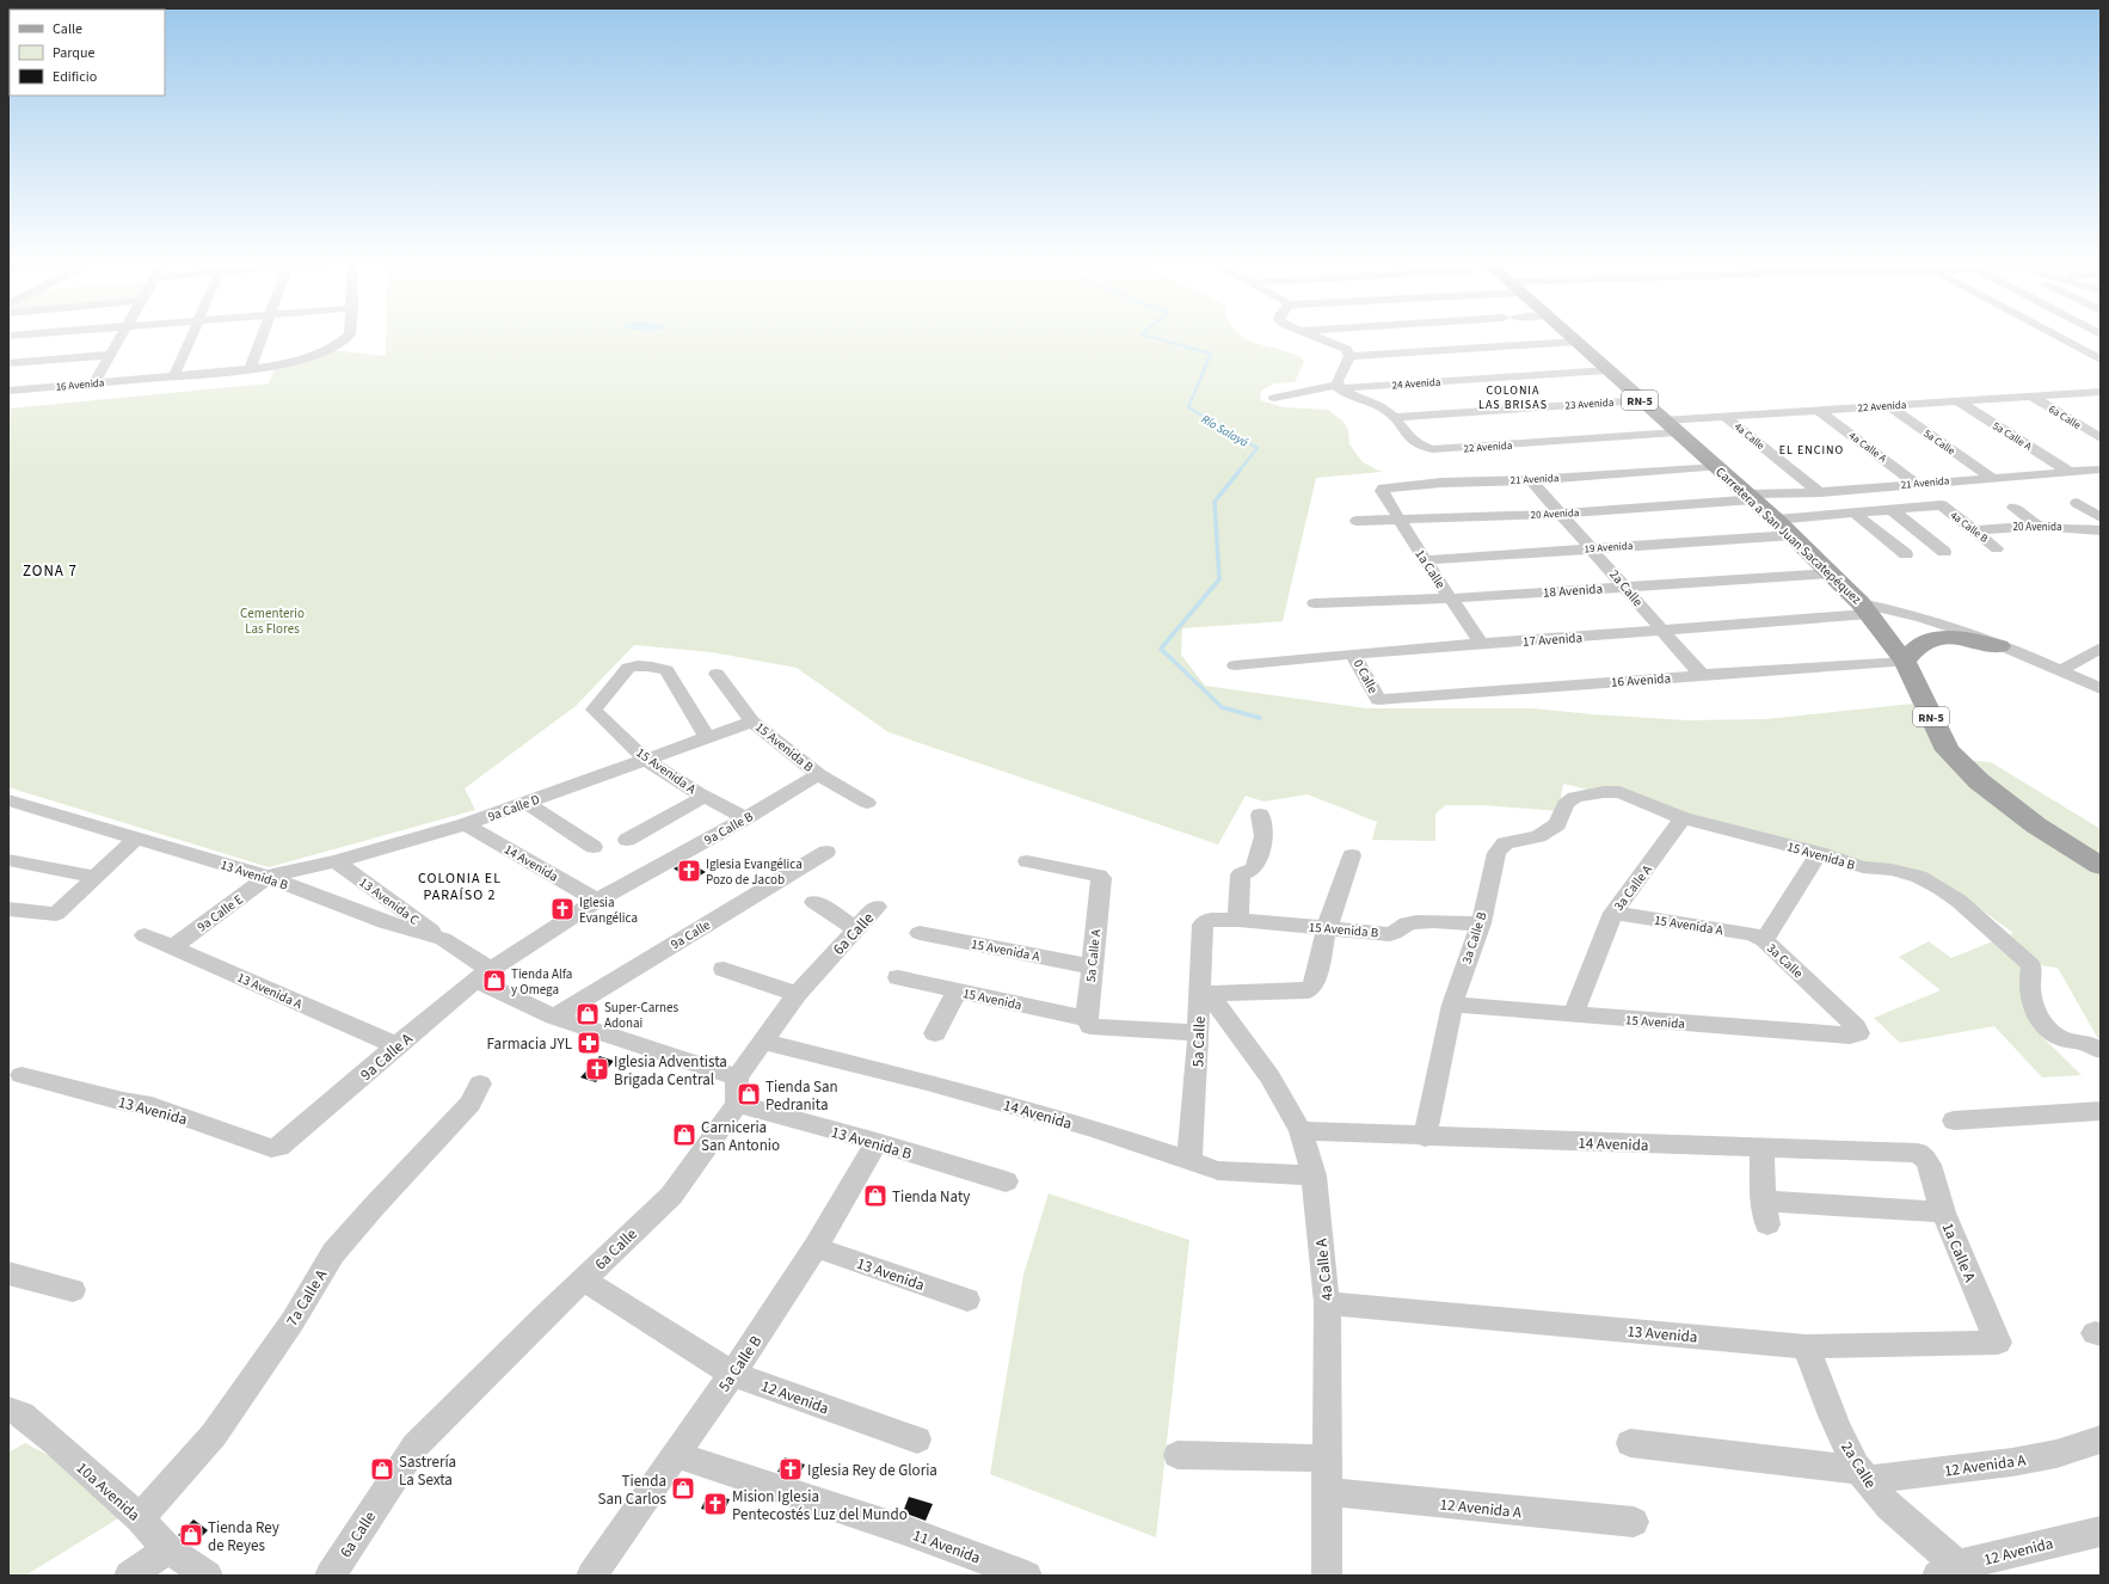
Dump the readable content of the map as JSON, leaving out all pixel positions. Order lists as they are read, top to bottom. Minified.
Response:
{"streets":{"main road":["RN-5","Carretera a San Juan Sacatepéquez"],"street":["24 Avenida","16 Avenida","23 Avenida","22 Avenida","6a Calle","4a Calle","5a Calle A","5a Calle","4a Calle A","21 Avenida","20 Avenida","4a Calle B","19 Avenida","1a Calle","2a Calle","18 Avenida","17 Avenida","0 Calle","15 Avenida B","15 Avenida A","9a Calle D","9a Calle B","14 Avenida","13 Avenida B","3a Calle A","13 Avenida C","9a Calle E","9a Calle","3a Calle B","3a Calle","13 Avenida A","15 Avenida","9a Calle A","13 Avenida","1a Calle A","7a Calle A","5a Calle B","12 Avenida","12 Avenida A","10a Avenida","11 Avenida"]},"crossings":[["24 Avenida","Carretera a San Juan Sacatepéquez"],["16 Avenida","Carretera a San Juan Sacatepéquez"],["16 Avenida","2a Calle"],["16 Avenida","0 Calle"],["23 Avenida","22 Avenida"],["23 Avenida","Carretera a San Juan Sacatepéquez"],["22 Avenida","6a Calle"],["22 Avenida","4a Calle"],["22 Avenida","5a Calle A"],["22 Avenida","5a Calle"],["22 Avenida","4a Calle A"],["22 Avenida","Carretera a San Juan Sacatepéquez"],["6a Calle","14 Avenida"],["6a Calle","13 Avenida B"],["6a Calle","12 Avenida"],["4a Calle","21 Avenida"],["5a Calle A","21 Avenida"],["5a Calle A","15 Avenida A"],["5a Calle A","15 Avenida"],["5a Calle","4a Calle A"],["5a Calle","21 Avenida"],["5a Calle","15 Avenida B"],["5a Calle","14 Avenida"],["5a Calle","15 Avenida"],["4a Calle A","21 Avenida"],["4a Calle A","14 Avenida"],["4a Calle A","13 Avenida"],["4a Calle A","12 Avenida A"],["21 Avenida","20 Avenida"],["21 Avenida","Carretera a San Juan Sacatepéquez"],["21 Avenida","1a Calle"],["21 Avenida","2a Calle"],["20 Avenida","4a Calle B"],["20 Avenida","Carretera a San Juan Sacatepéquez"],["20 Avenida","1a Calle"],["20 Avenida","2a Calle"],["Carretera a San Juan Sacatepéquez","19 Avenida"],["Carretera a San Juan Sacatepéquez","18 Avenida"],["Carretera a San Juan Sacatepéquez","17 Avenida"],["19 Avenida","1a Calle"],["19 Avenida","2a Calle"],["1a Calle","18 Avenida"],["1a Calle","17 Avenida"],["2a Calle","18 Avenida"],["2a Calle","17 Avenida"],["2a Calle","13 Avenida"],["2a Calle","12 Avenida"],["2a Calle","12 Avenida A"],["17 Avenida","0 Calle"],["15 Avenida B","9a Calle D"],["15 Avenida B","9a Calle B"],["15 Avenida B","3a Calle A"],["15 Avenida B","3a Calle B"],["15 Avenida B","3a Calle"],["15 Avenida A","9a Calle D"],["15 Avenida A","9a Calle B"],["15 Avenida A","3a Calle A"],["15 Avenida A","3a Calle"],["9a Calle D","14 Avenida"],["9a Calle D","13 Avenida B"],["9a Calle D","13 Avenida C"],["9a Calle D","9a Calle E"],["9a Calle B","14 Avenida"],["9a Calle B","13 Avenida B"],["9a Calle B","9a Calle A"],["14 Avenida","3a Calle B"],["14 Avenida","1a Calle A"],["13 Avenida B","13 Avenida C"],["13 Avenida B","9a Calle E"],["13 Avenida B","9a Calle"],["13 Avenida B","9a Calle A"],["13 Avenida B","5a Calle B"],["3a Calle A","15 Avenida"],["9a Calle E","13 Avenida A"],["3a Calle B","15 Avenida"],["3a Calle","15 Avenida"],["13 Avenida A","9a Calle A"],["9a Calle A","13 Avenida"],["13 Avenida","1a Calle A"],["13 Avenida","5a Calle B"],["7a Calle A","10a Avenida"],["5a Calle B","12 Avenida"],["5a Calle B","11 Avenida"]],"districts":["COLONIA LAS BRISAS","EL ENCINO","ZONA 7","COLONIA EL PARAÍSO 2"],"water":["Río Salayá"],"parks":["Cementerio Las Flores"],"places":{"church":["Iglesia Evangélica Pozo de Jacob","Iglesia Evangélica","Iglesia Adventista Brigada Central","Iglesia Rey de Gloria","Mision Iglesia Pentecostés Luz del Mundo"],"shop":["Tienda Alfa y Omega","Super-Carnes Adonai","Tienda San Pedranita","Carniceria San Antonio","Tienda Naty","Sastrería La Sexta","Tienda San Carlos","Tienda Rey de Reyes"],"pharmacy":["Farmacia JYL"]},"legend":["Calle","Parque","Edificio"]}
